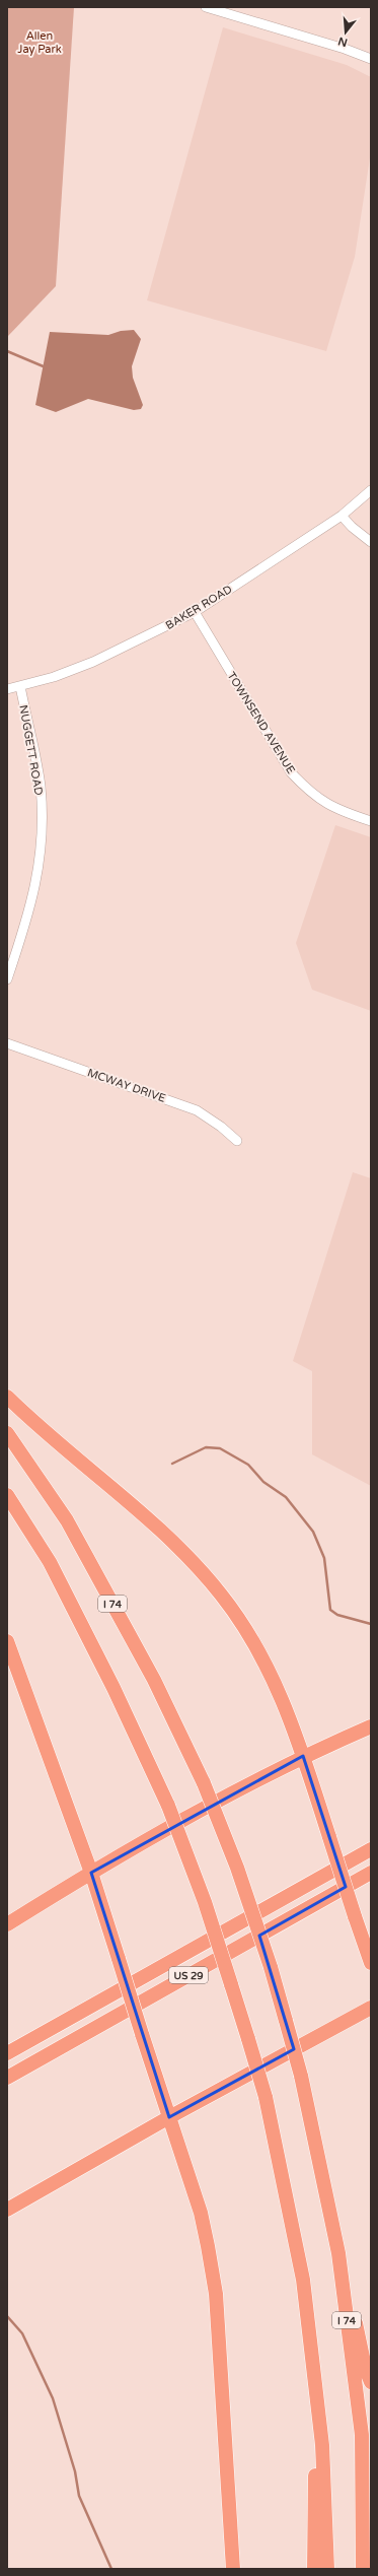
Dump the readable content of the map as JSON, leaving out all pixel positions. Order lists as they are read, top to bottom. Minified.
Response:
{"streets":{"highway":["I 74","US 29"],"street":["BAKER ROAD","TOWNSEND AVENUE","NUGGETT ROAD","MCWAY DRIVE"]},"crossings":[["BAKER ROAD","TOWNSEND AVENUE"],["BAKER ROAD","NUGGETT ROAD"]],"parks":["Allen Jay Park"],"north":"bottom"}
